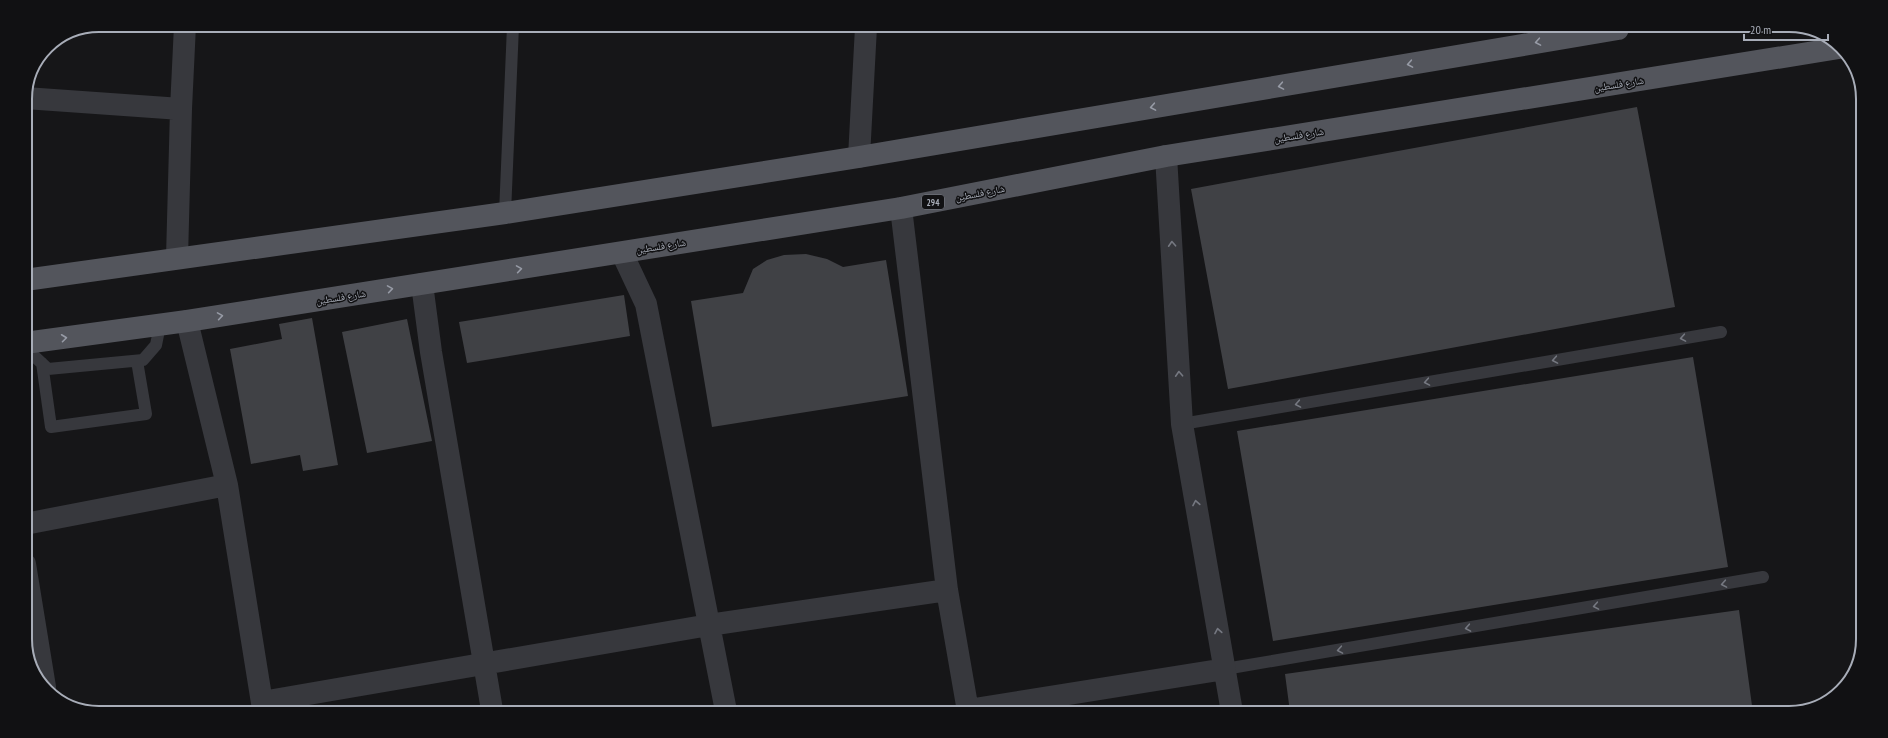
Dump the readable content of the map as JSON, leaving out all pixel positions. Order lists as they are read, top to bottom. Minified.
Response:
{"streets":{"main road":["شارع فلسطين","294"]},"scale_bar":"20 m"}
